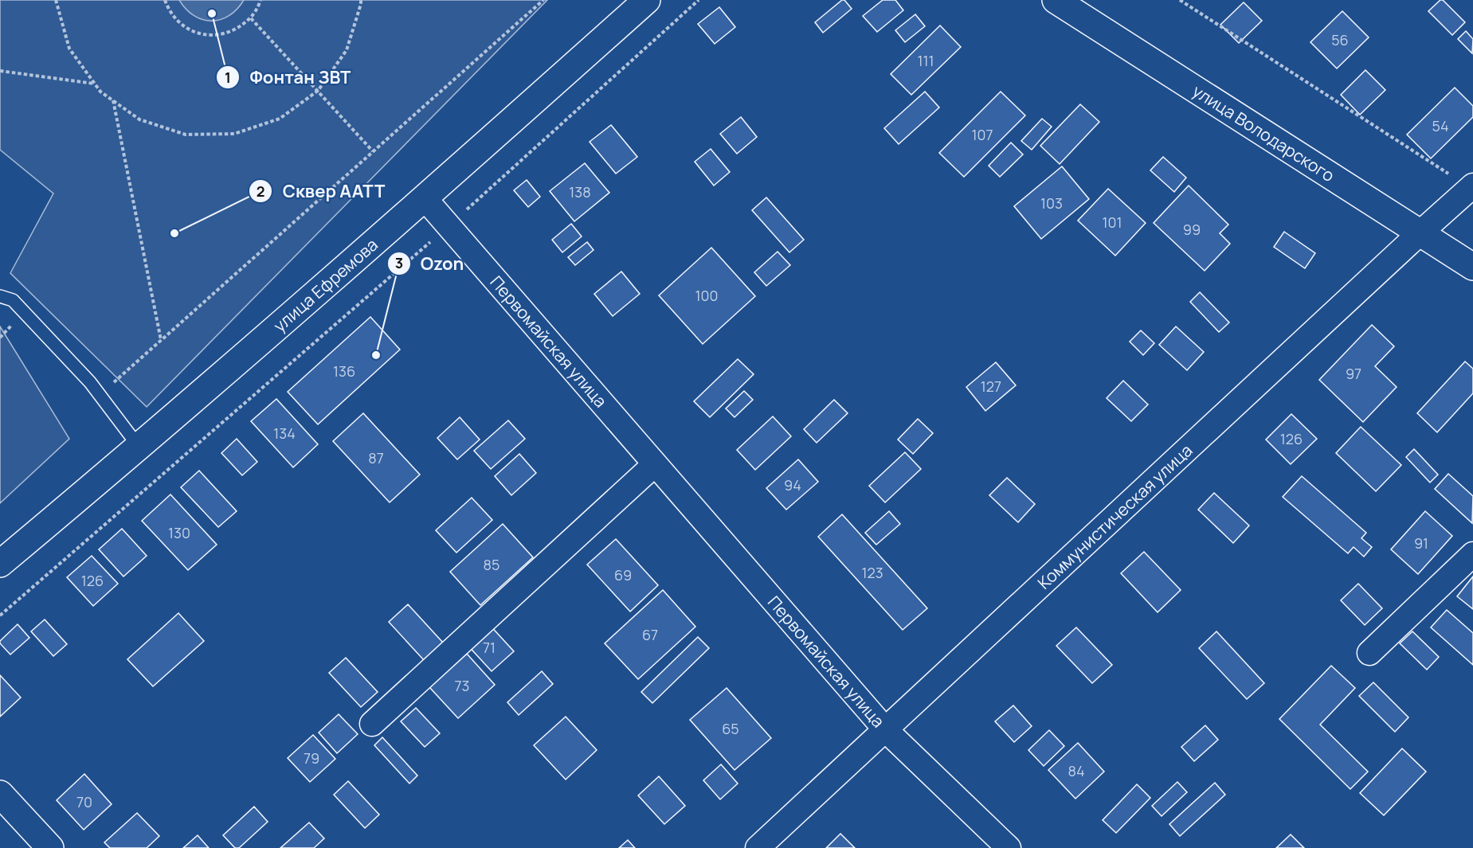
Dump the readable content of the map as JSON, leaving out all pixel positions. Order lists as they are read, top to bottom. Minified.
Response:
{"streets":{"main road":["улица Володарского","улица Ефремова"],"street":["Первомайская улица","Коммунистическая улица"]},"crossings":[["улица Володарского","Коммунистическая улица"],["улица Ефремова","Первомайская улица"],["Первомайская улица","Коммунистическая улица"]],"places":["Фонтан ЗВТ","Сквер ААТТ","Ozon"],"house_numbers":["56","111","54","107","138","103","101","99","100","136","97","127","134","126","87","94","130","91","85","123","69","126","67","71","73","65","79","84","70"]}
